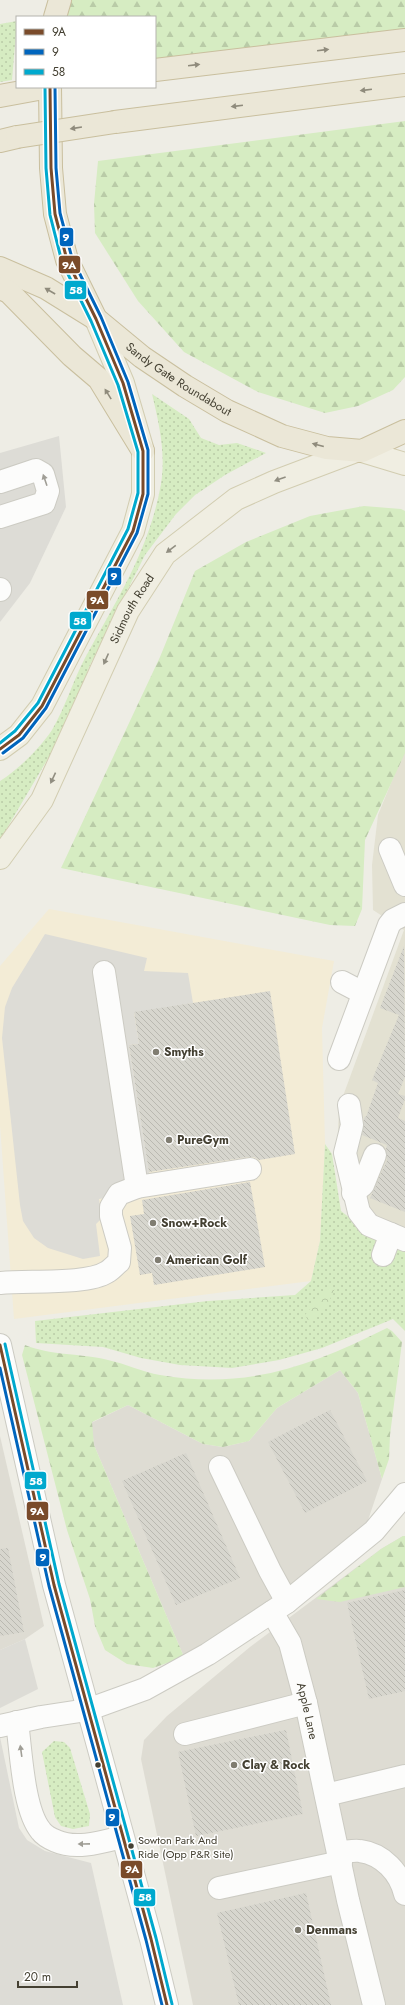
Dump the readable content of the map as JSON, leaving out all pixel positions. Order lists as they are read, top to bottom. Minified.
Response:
{"streets":{"highway":["Sandy Gate Roundabout"],"main road":["Sidmouth Road"],"street":["Apple Lane"]},"crossings":[["Sandy Gate Roundabout","Sidmouth Road"]],"places":["Smyths","PureGym","Snow+Rock","American Golf","Clay & Rock","Sowton Park And Ride (Opp P&R Site)","Denmans"],"lines":["transit line 9A","transit line 9","transit line 58"],"legend":["9A","9","58"],"scale_bar":"20 m"}
